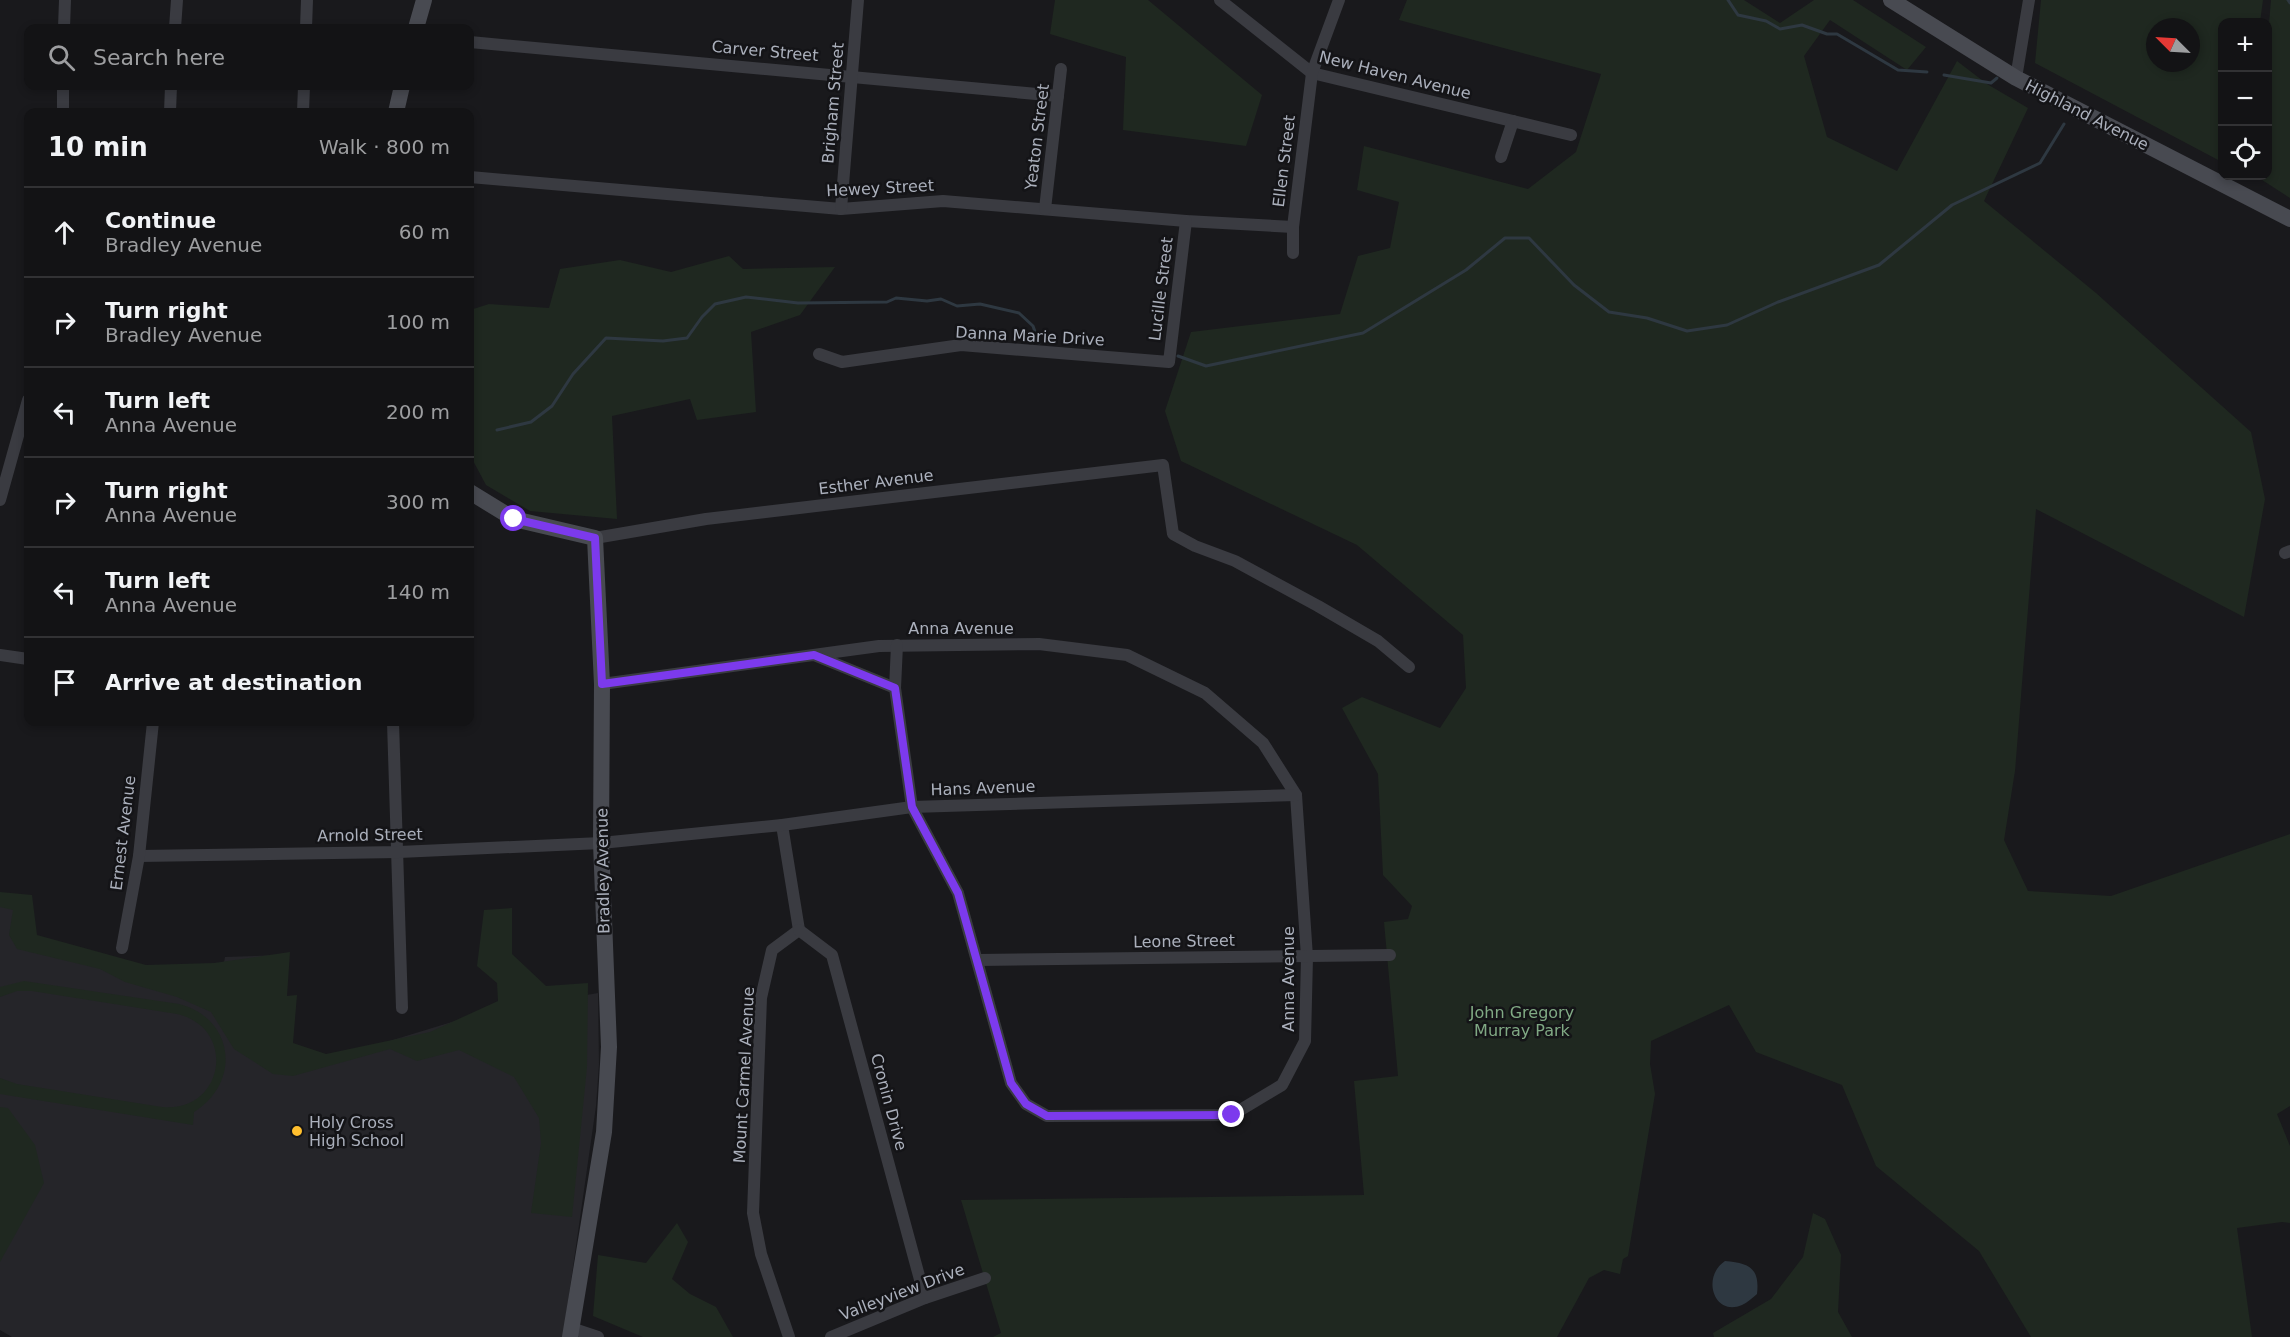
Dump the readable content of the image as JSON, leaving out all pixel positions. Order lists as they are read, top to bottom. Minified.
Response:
{"streets":{"street":["Carver Street","New Haven Avenue","Brigham Street","Highland Avenue","Yeaton Street","Ellen Street","Hewey Street","Lucille Street","Danna Marie Drive","Esther Avenue","Anna Avenue","Hans Avenue","Ernest Avenue","Arnold Street","Bradley Avenue","Leone Street","Mount Carmel Avenue","Cronin Drive","Valleyview Drive"]},"crossings":[["Carver Street","Brigham Street"],["Carver Street","Yeaton Street"],["New Haven Avenue","Ellen Street"],["Brigham Street","Hewey Street"],["Yeaton Street","Hewey Street"],["Ellen Street","Hewey Street"],["Hewey Street","Lucille Street"],["Lucille Street","Danna Marie Drive"],["Esther Avenue","Bradley Avenue"],["Anna Avenue","Hans Avenue"],["Anna Avenue","Bradley Avenue"],["Anna Avenue","Leone Street"],["Hans Avenue","Arnold Street"],["Hans Avenue","Bradley Avenue"],["Ernest Avenue","Arnold Street"],["Arnold Street","Bradley Avenue"],["Mount Carmel Avenue","Cronin Drive"],["Cronin Drive","Valleyview Drive"]],"parks":["John Gregory Murray Park"],"places":["Holy Cross High School"],"north":"top left","page":{"map_buttons":["+","−"],"search":"Search here","heading":["10 min","Walk · 800 m"],"list":[["Continue","Bradley Avenue","60 m"],["Turn right","Bradley Avenue","100 m"],["Turn left","Anna Avenue","200 m"],["Turn right","Anna Avenue","300 m"],["Turn left","Anna Avenue","140 m"],"Arrive at destination"]}}
